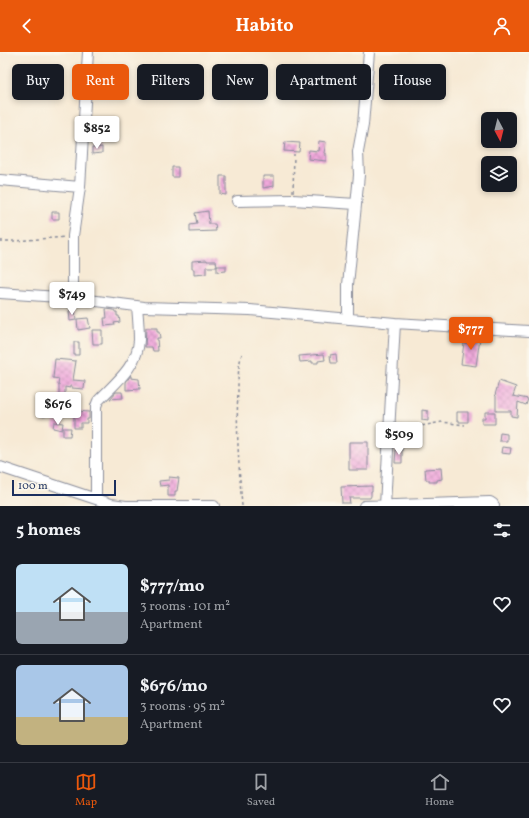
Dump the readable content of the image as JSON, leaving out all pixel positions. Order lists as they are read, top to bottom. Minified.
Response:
{"scale_bar":"100 m","north":"bottom","page":{"header":"Habito","chip":["Buy","Rent","Filters","New","Apartment","House"],"price":["$852","$749","$777","$676","$509"],"scale":"100 m","heading":"5 homes","list":[{"name":"$777/mo","note":"3 rooms · 101 m² · Apartment"},{"name":"$676/mo","note":"3 rooms · 95 m² · Apartment"}],"tabs":["Map","Saved","Home"]}}
